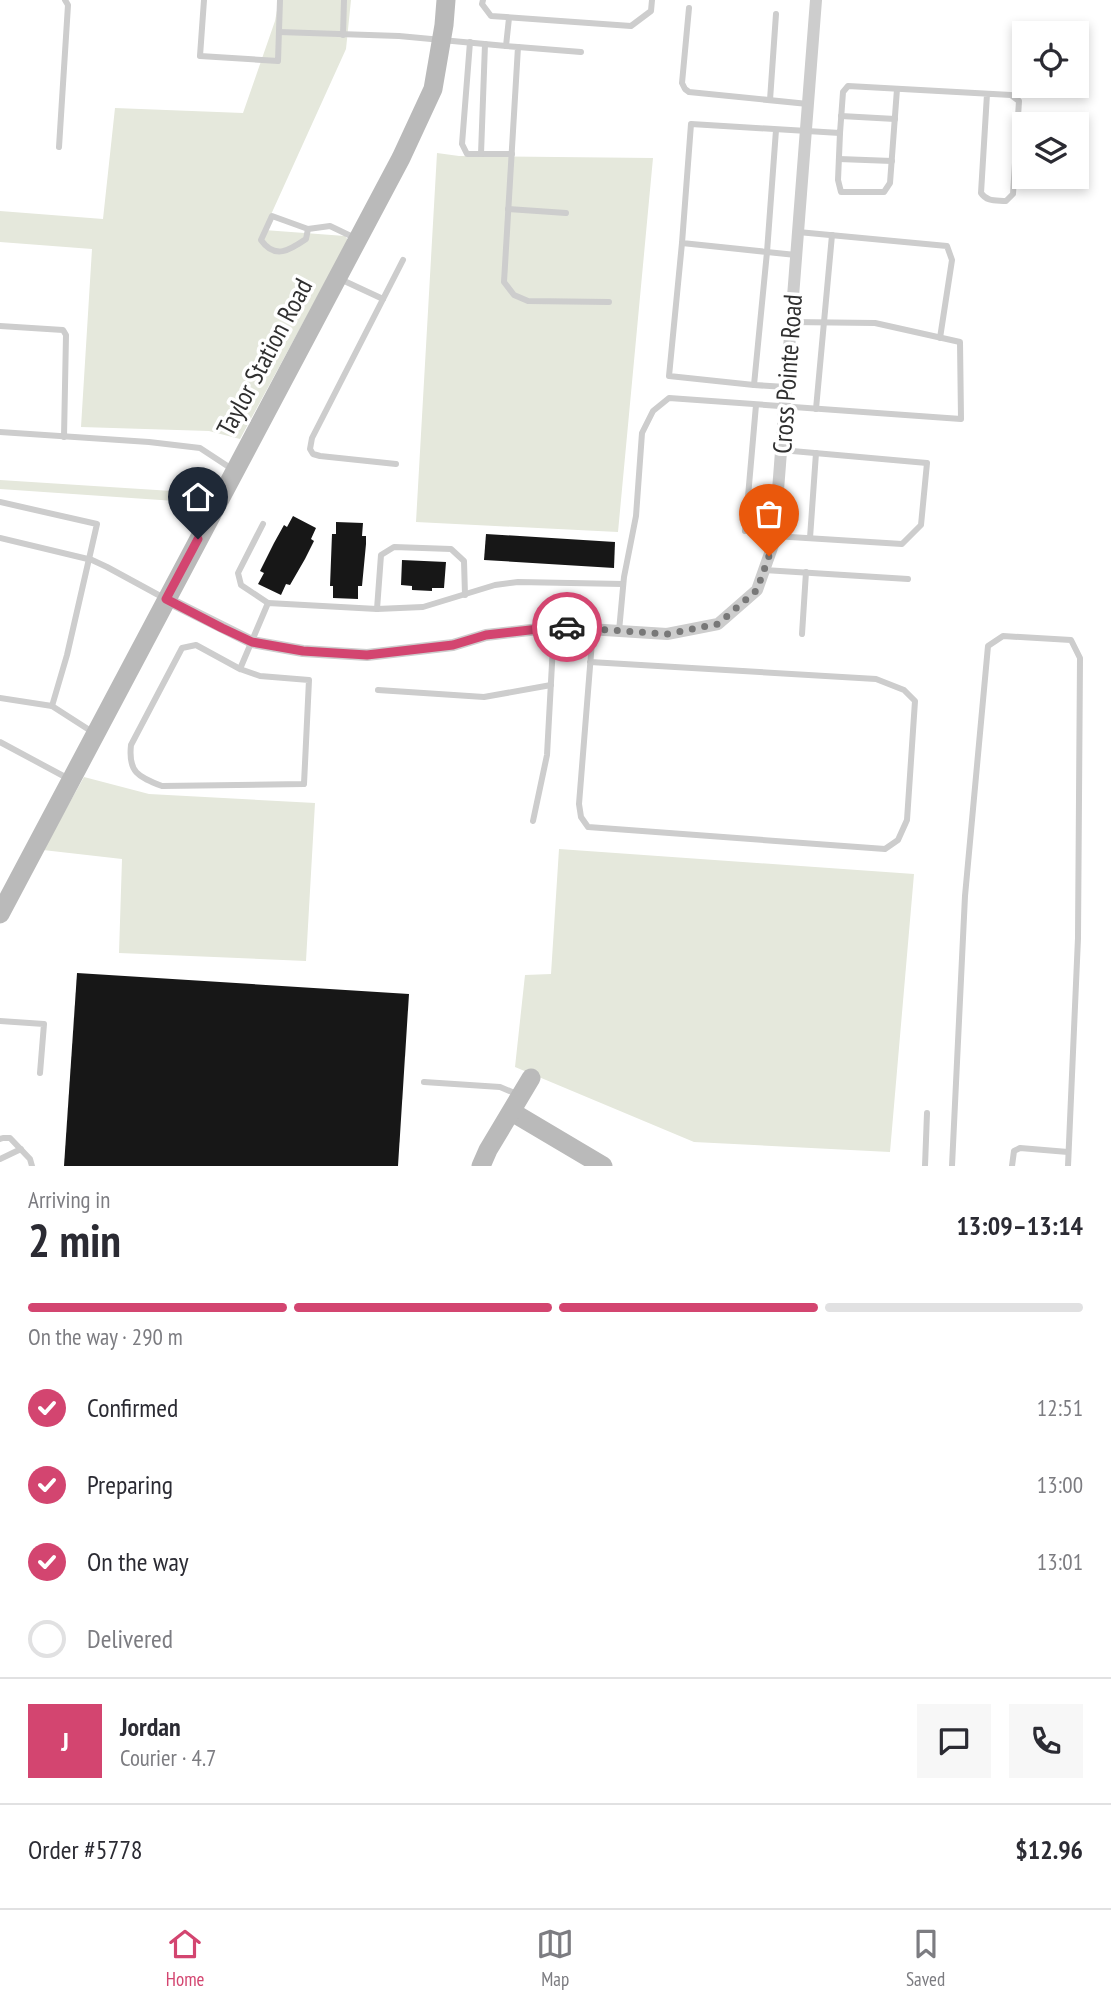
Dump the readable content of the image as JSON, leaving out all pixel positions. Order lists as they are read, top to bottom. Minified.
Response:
{"streets":{"main road":["Taylor Station Road"],"street":["Cross Pointe Road"]},"crossings":[["Taylor Station Road","Cross Pointe Road"]],"page":{"heading":["2 min","Arriving in","13:09–13:14"],"panel":["Jordan","Courier · 4.7","Order #5778","$12.96"],"bar":"On the way · 290 m","list":[["Confirmed","12:51"],["Preparing","13:00"],["On the way","13:01"],"Delivered"],"round":"J","tabs":["Home","Map","Saved"]}}
